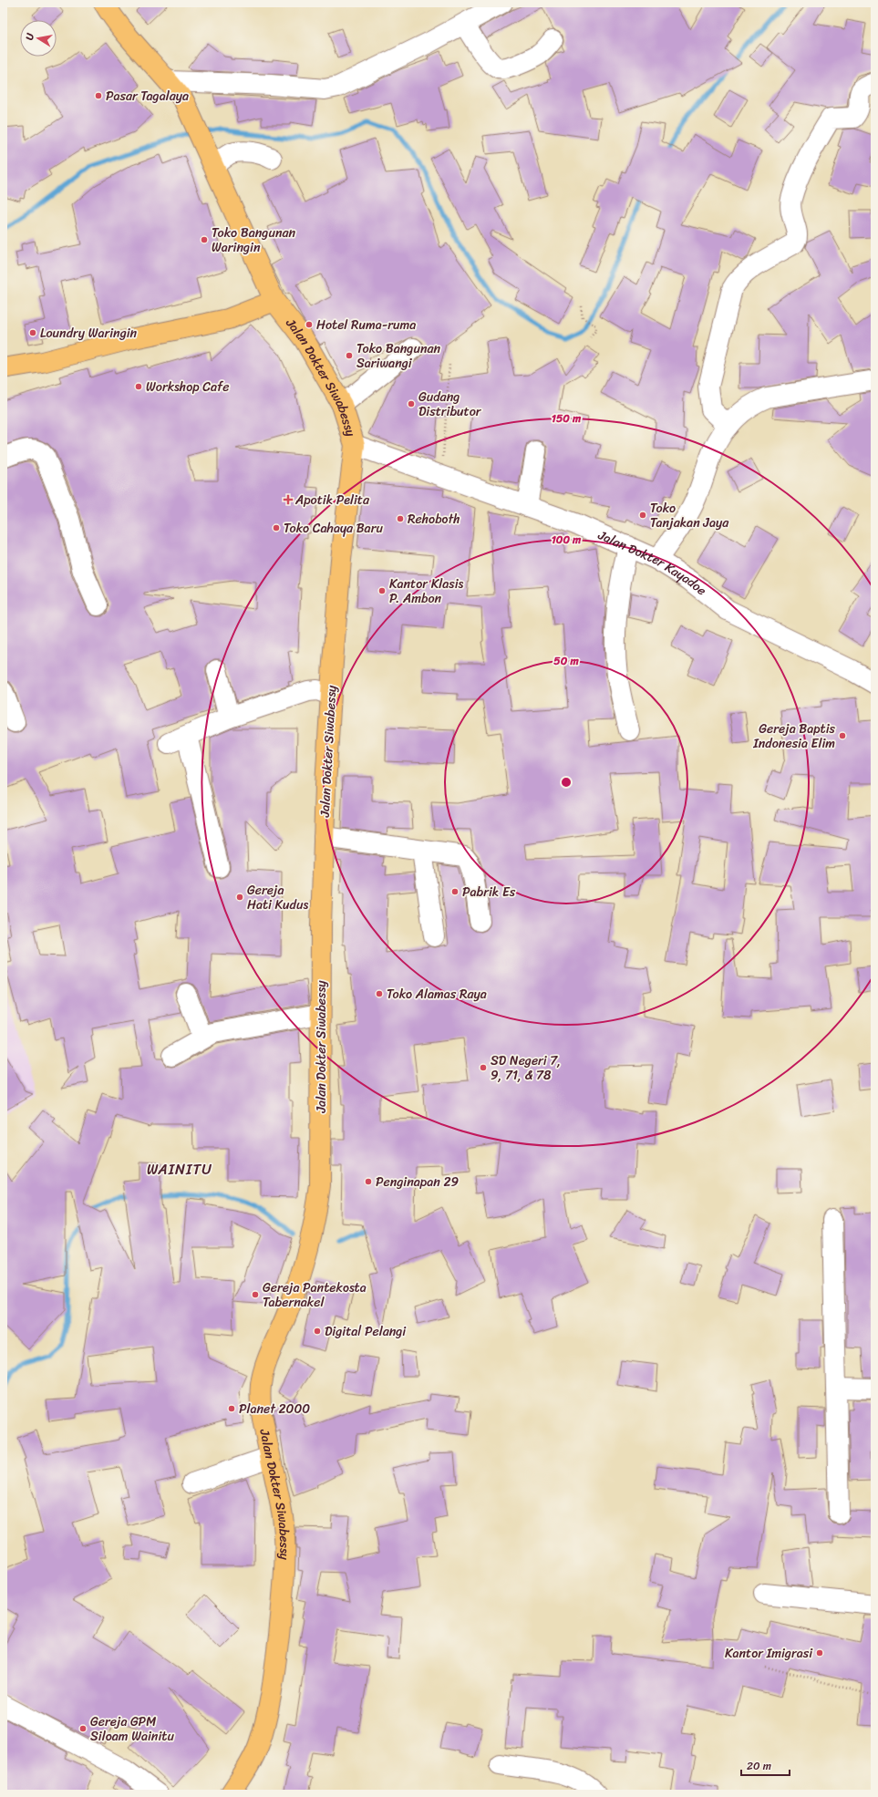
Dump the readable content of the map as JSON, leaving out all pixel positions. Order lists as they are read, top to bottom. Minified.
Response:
{"streets":{"main road":["Jalan Dokter Siwabessy"],"street":["Jalan Dokter Kayadoe"]},"crossings":[["Jalan Dokter Siwabessy","Jalan Dokter Kayadoe"]],"districts":["WAINITU"],"places":{"other":["Pasar Tagalaya","Toko Bangunan Waringin","Hotel Ruma-ruma","Loundry Waringin","Toko Bangunan Sariwangi","Workshop Cafe","Gudang Distributor","Toko Tanjakan Jaya","Rehoboth","Toko Cahaya Baru","Kantor Klasis P. Ambon","Gereja Baptis Indonesia Elim","Pabrik Es","Gereja Hati Kudus","Toko Alamas Raya","SD Negeri 7, 9, 71, & 78","Penginapan 29","Gereja Pantekosta Tabernakel","Digital Pelangi","Planet 2000","Kantor Imigrasi","Gereja GPM Siloam Wainitu"],"health":["Apotik Pelita"]},"scale_bar":"20 m","north":"left","rings":["150 m","100 m","50 m"]}
